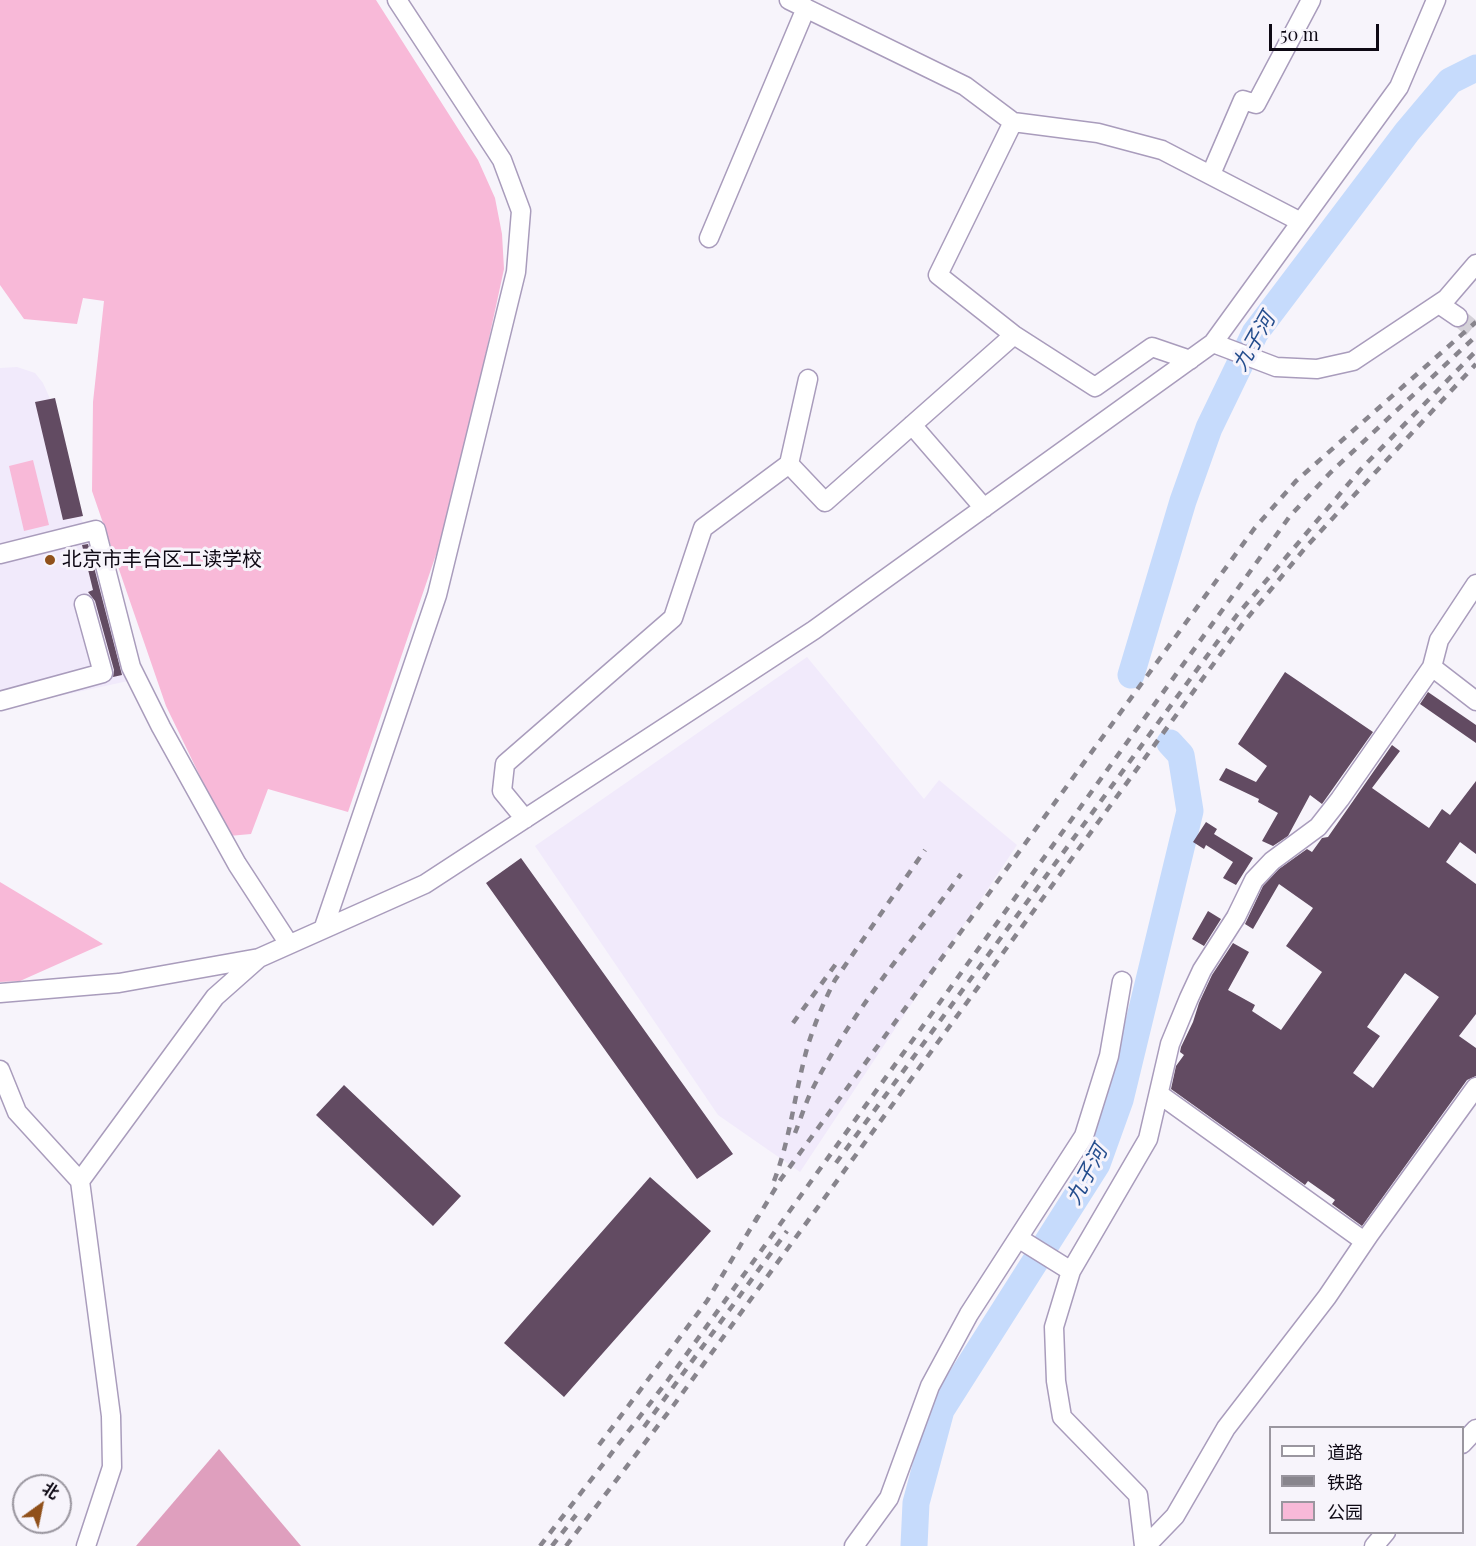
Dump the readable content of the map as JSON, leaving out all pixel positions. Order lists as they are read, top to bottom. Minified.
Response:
{"water":["九子河"],"places":["北京市丰台区工读学校"],"legend":["道路","铁路","公园"],"scale_bar":"50 m","north":"top right"}
